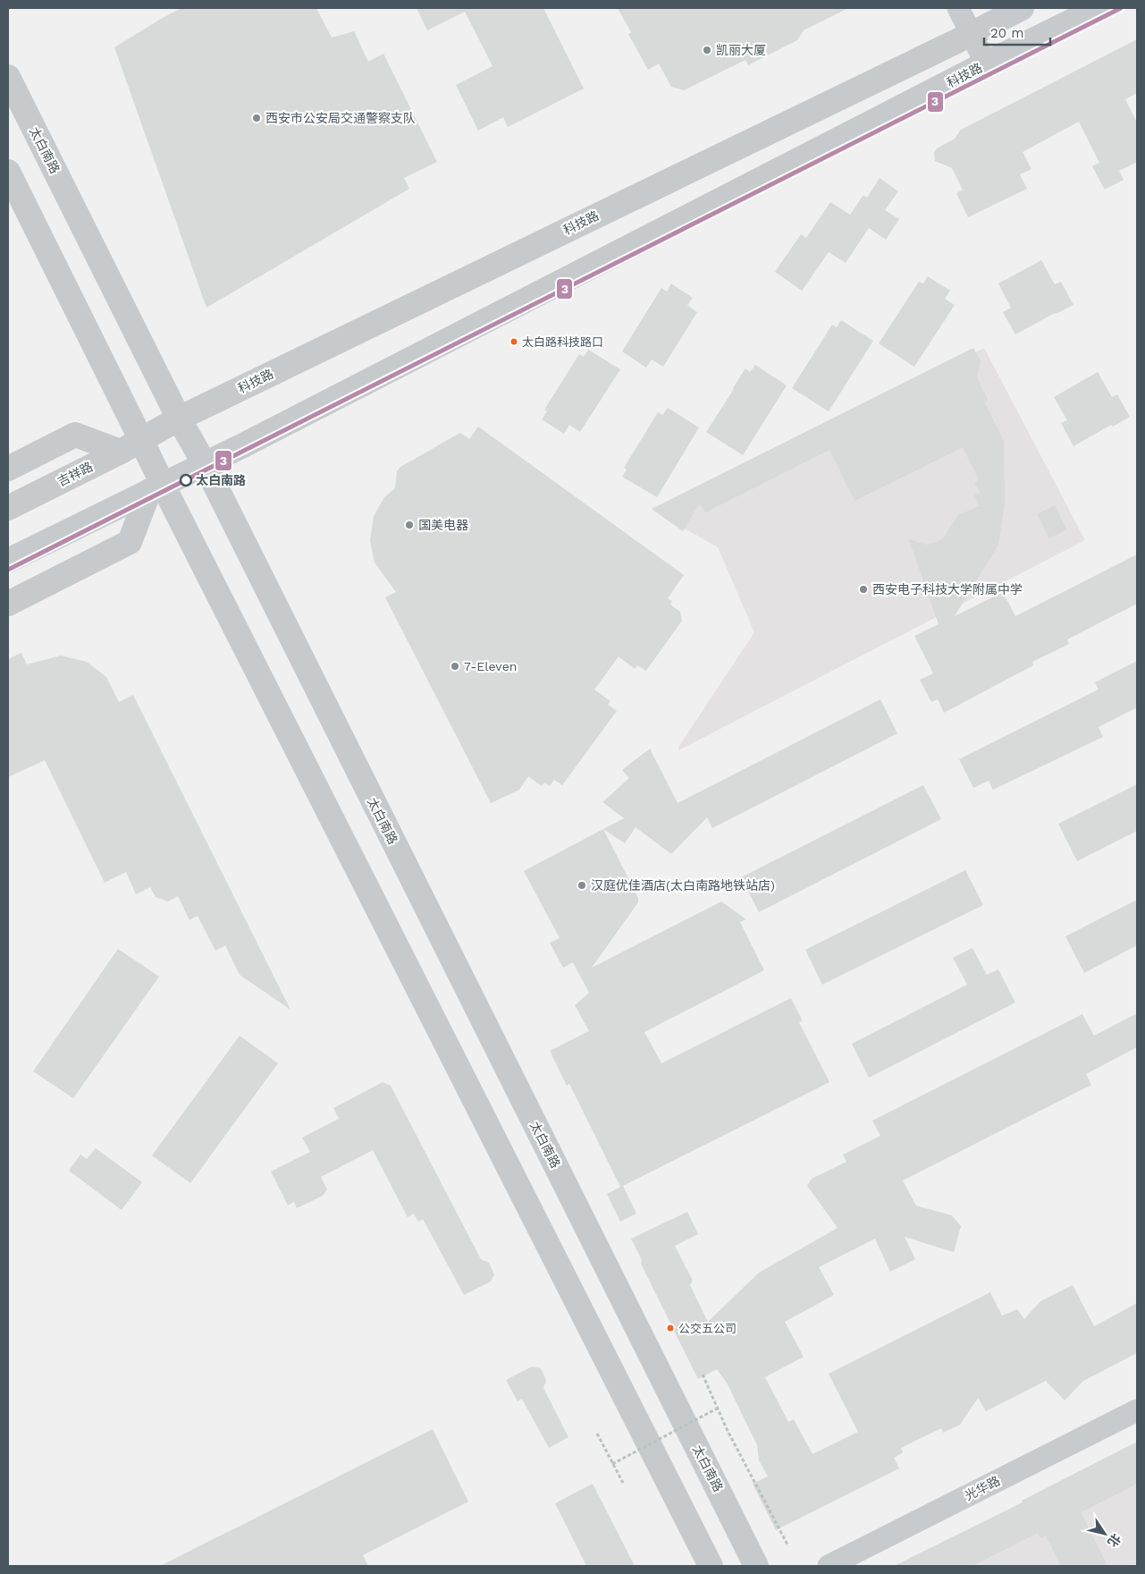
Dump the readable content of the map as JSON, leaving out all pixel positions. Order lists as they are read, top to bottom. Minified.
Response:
{"streets":{"main road":["科技路","太白南路","吉祥路"],"street":["光华路"]},"crossings":[["科技路","太白南路"],["科技路","吉祥路"]],"places":["凯丽大厦","西安市公安局交通警察支队","太白路科技路口","太白南路","国美电器","西安电子科技大学附属中学","7-Eleven","汉庭优佳酒店(太白南路地铁站店)","公交五公司"],"lines":["transit line 3"],"scale_bar":"20 m","north":"bottom right"}
